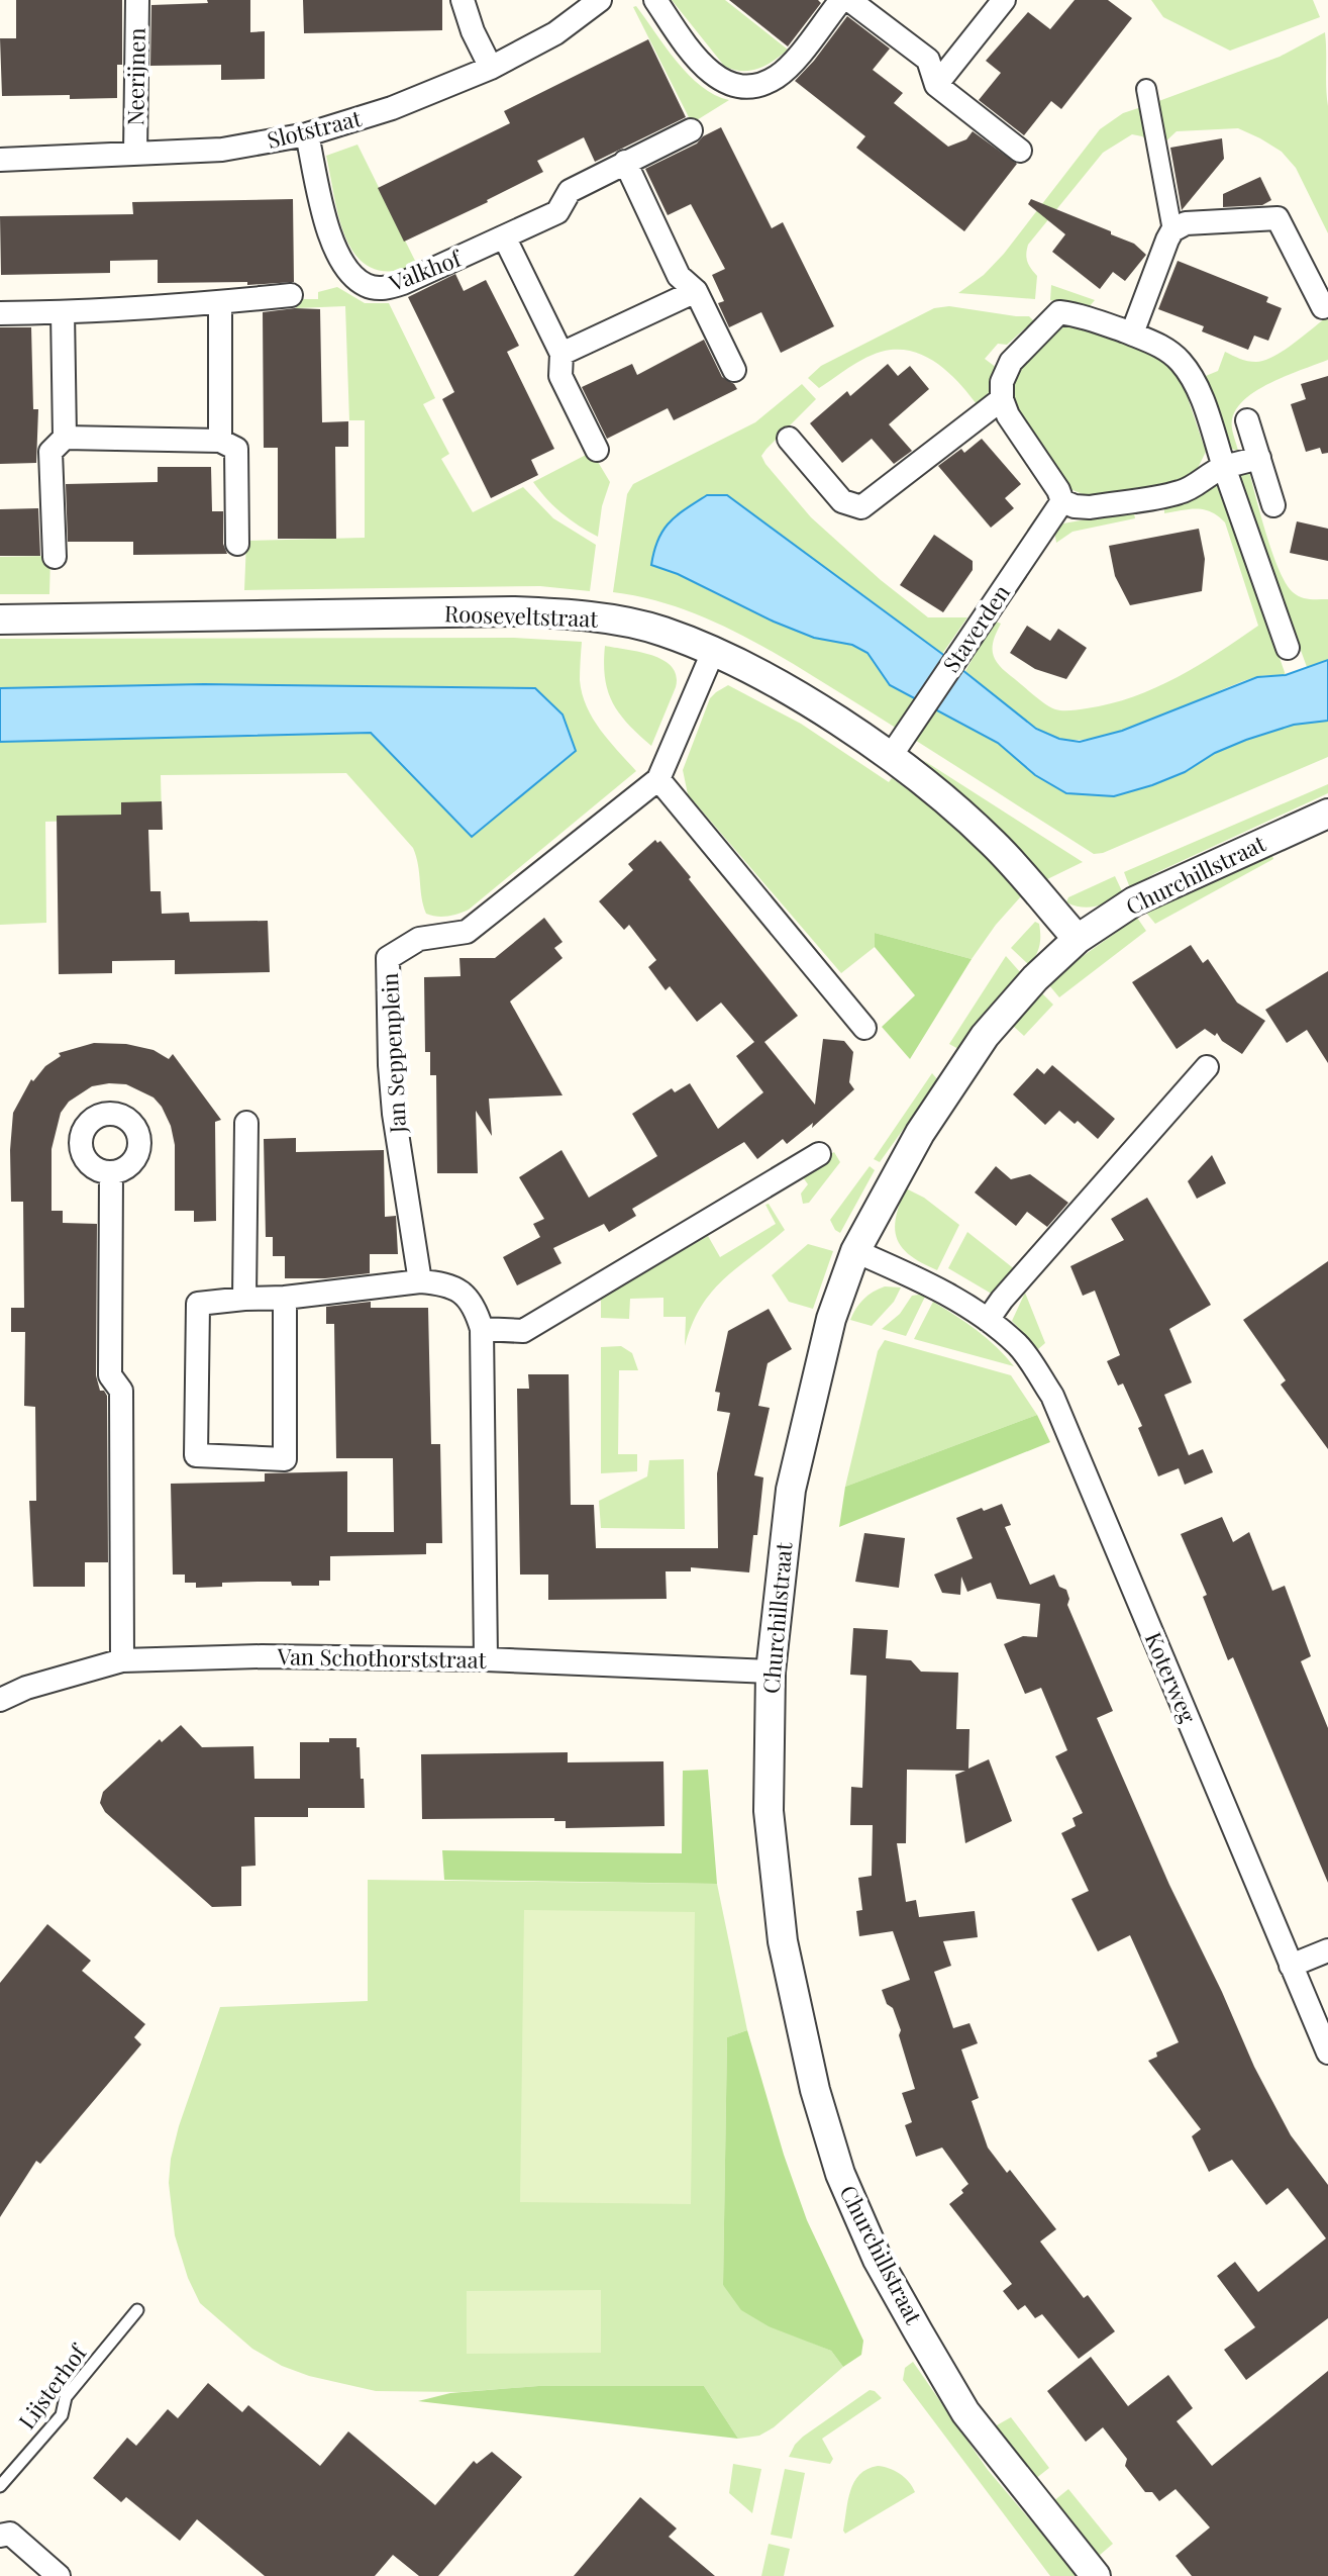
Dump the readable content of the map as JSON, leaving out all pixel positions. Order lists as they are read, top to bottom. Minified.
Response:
{"streets":{"street":["Neerijnen","Slotstraat","Valkhof","Rooseveltstraat","Staverden","Churchillstraat","Jan Seppenplein","Van Schothorststraat","Koterweg"],"lane":["Lijsterhof"]},"crossings":[["Neerijnen","Slotstraat"],["Slotstraat","Valkhof"],["Rooseveltstraat","Staverden"],["Rooseveltstraat","Churchillstraat"],["Rooseveltstraat","Jan Seppenplein"],["Churchillstraat","Van Schothorststraat"],["Churchillstraat","Koterweg"]]}
